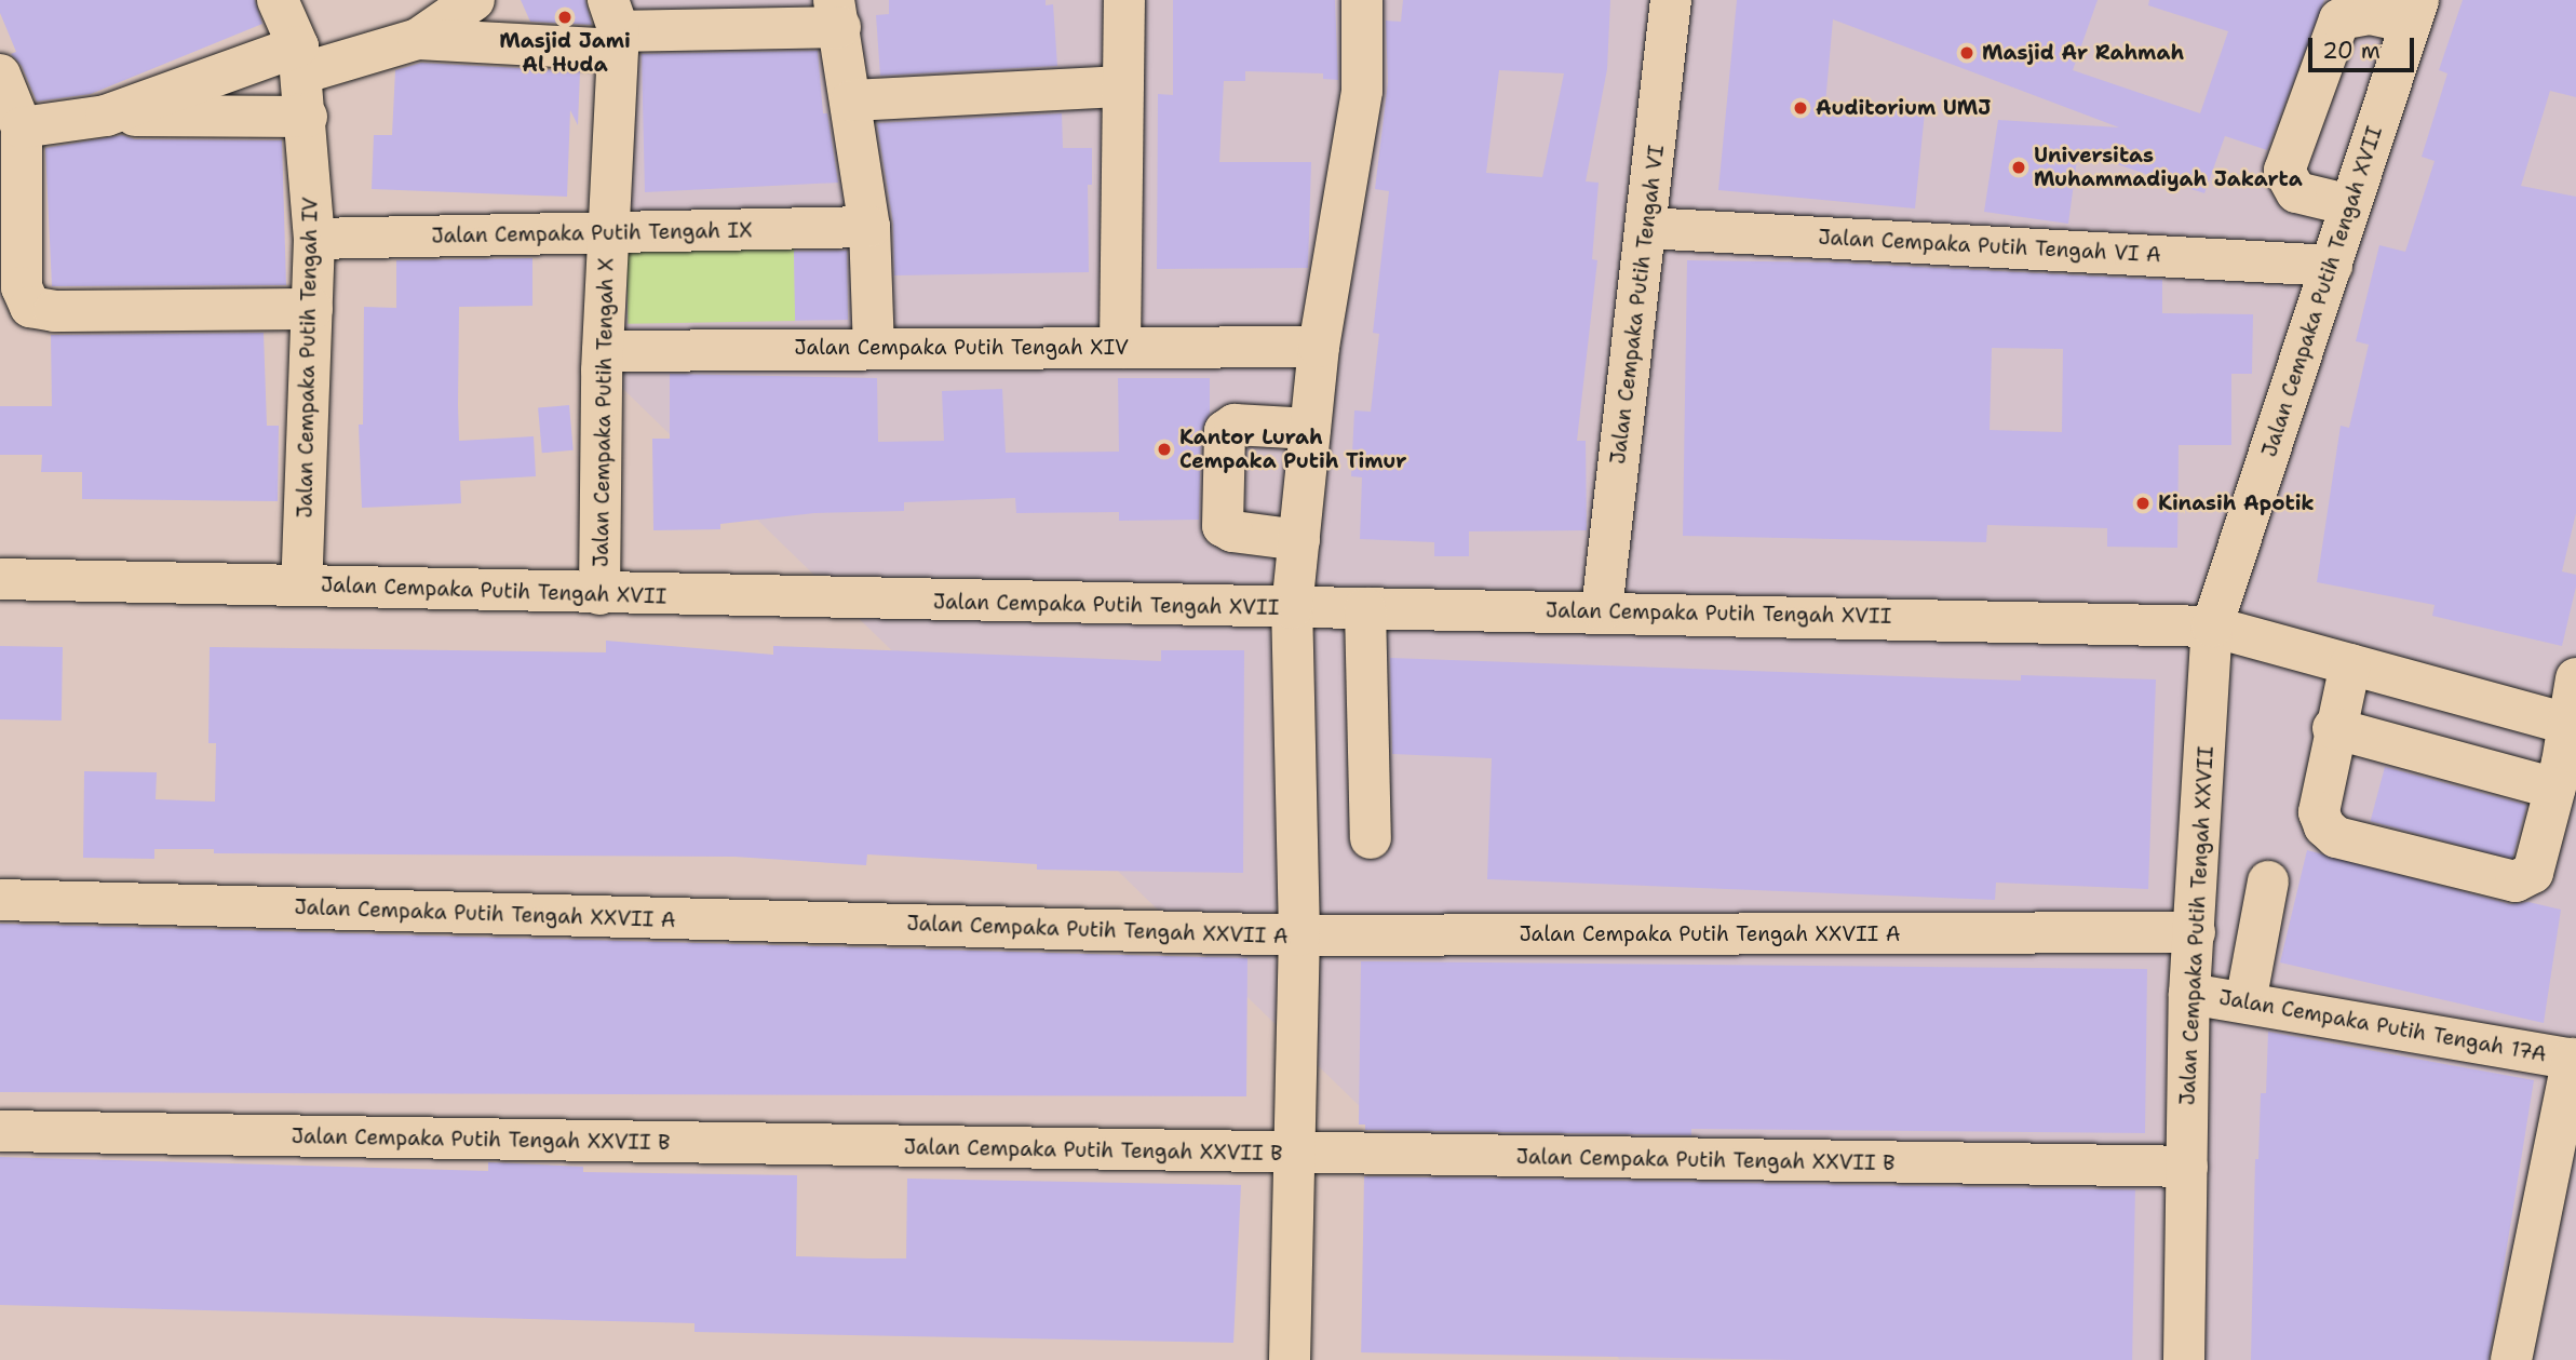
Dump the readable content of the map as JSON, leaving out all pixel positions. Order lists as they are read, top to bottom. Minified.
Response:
{"streets":{"street":["Jalan Cempaka Putih Tengah IX","Jalan Cempaka Putih Tengah VI A","Jalan Cempaka Putih Tengah XVII","Jalan Cempaka Putih Tengah VI","Jalan Cempaka Putih Tengah XIV","Jalan Cempaka Putih Tengah IV","Jalan Cempaka Putih Tengah X","Jalan Cempaka Putih Tengah XXVII A","Jalan Cempaka Putih Tengah XXVII","Jalan Cempaka Putih Tengah 17A","Jalan Cempaka Putih Tengah XXVII B"]},"crossings":[["Jalan Cempaka Putih Tengah IX","Jalan Cempaka Putih Tengah IV"],["Jalan Cempaka Putih Tengah IX","Jalan Cempaka Putih Tengah X"],["Jalan Cempaka Putih Tengah VI A","Jalan Cempaka Putih Tengah XVII"],["Jalan Cempaka Putih Tengah VI A","Jalan Cempaka Putih Tengah VI"],["Jalan Cempaka Putih Tengah XVII","Jalan Cempaka Putih Tengah VI"],["Jalan Cempaka Putih Tengah XVII","Jalan Cempaka Putih Tengah IV"],["Jalan Cempaka Putih Tengah XVII","Jalan Cempaka Putih Tengah X"],["Jalan Cempaka Putih Tengah XVII","Jalan Cempaka Putih Tengah XXVII"],["Jalan Cempaka Putih Tengah XIV","Jalan Cempaka Putih Tengah X"],["Jalan Cempaka Putih Tengah XXVII A","Jalan Cempaka Putih Tengah XXVII"],["Jalan Cempaka Putih Tengah XXVII","Jalan Cempaka Putih Tengah 17A"],["Jalan Cempaka Putih Tengah XXVII","Jalan Cempaka Putih Tengah XXVII B"]],"places":["Masjid Jami Al Huda","Masjid Ar Rahmah","Auditorium UMJ","Universitas Muhammadiyah Jakarta","Kantor Lurah Cempaka Putih Timur","Kinasih Apotik"],"scale_bar":"20 m"}
